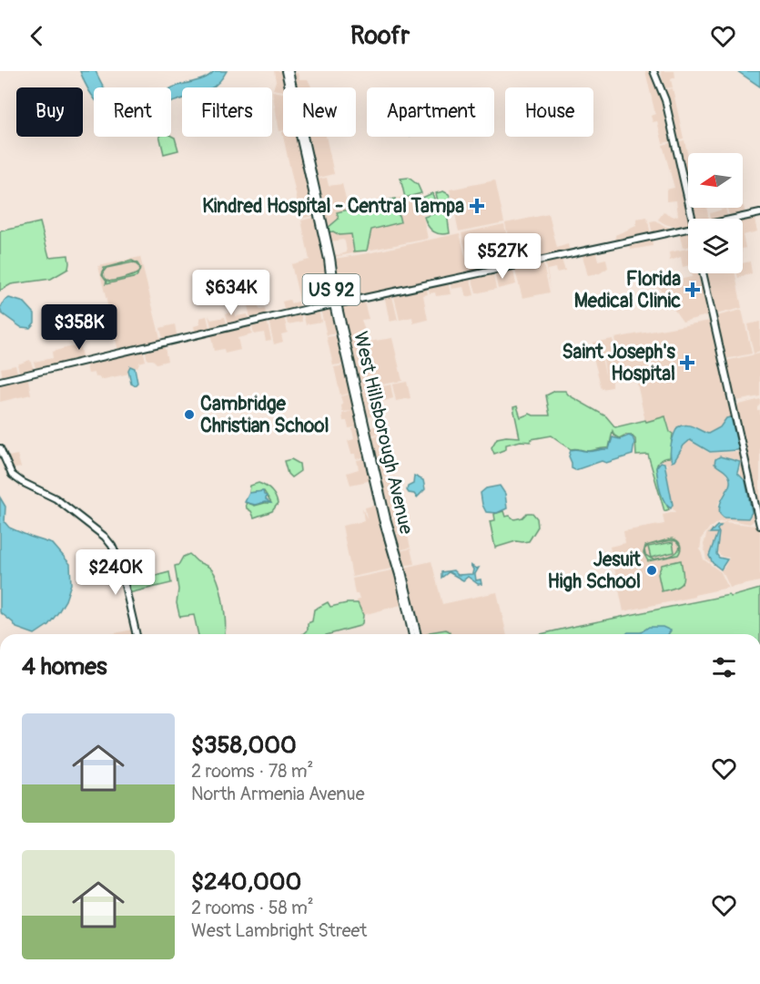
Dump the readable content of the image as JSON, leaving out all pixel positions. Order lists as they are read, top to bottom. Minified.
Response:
{"streets":{"main road":["US 92","West Hillsborough Avenue"]},"places":{"health":["Kindred Hospital - Central Tampa","Florida Medical Clinic","Saint Joseph's Hospital"],"other":["Cambridge Christian School","Jesuit High School"]},"north":"left","page":{"header":"Roofr","chip":["Buy","Rent","Filters","New","Apartment","House"],"price":["$527K","$634K","$358K","$240K"],"heading":"4 homes","list":[{"name":"$358,000","note":"2 rooms · 78 m² · North Armenia Avenue"},{"name":"$240,000","note":"2 rooms · 58 m² · West Lambright Street"}]}}
